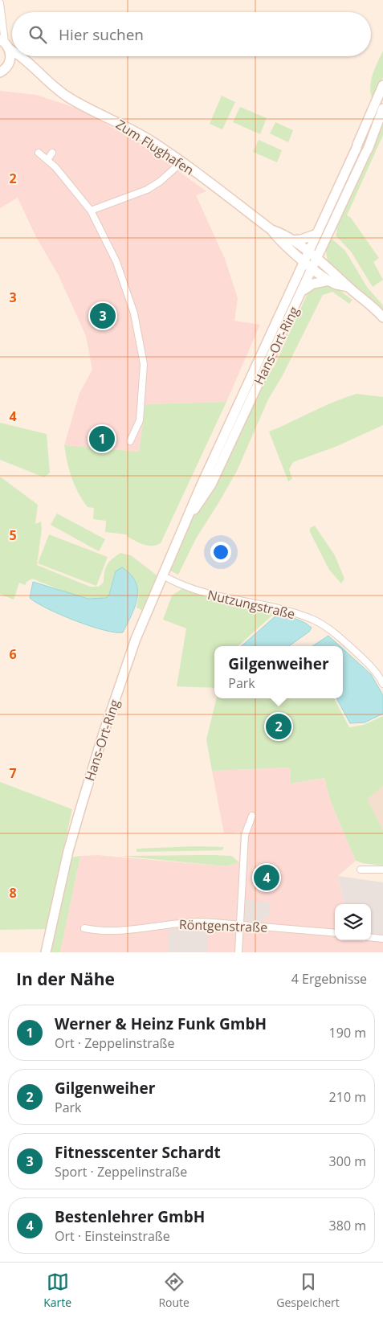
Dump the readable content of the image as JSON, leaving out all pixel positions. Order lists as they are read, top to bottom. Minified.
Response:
{"streets":{"main road":["Zum Flughafen","Hans-Ort-Ring"],"street":["Nutzungstraße","Röntgenstraße"]},"crossings":[["Zum Flughafen","Hans-Ort-Ring"]],"page":{"search":"Hier suchen","pins":["3","1","2","4"],"popup":["Gilgenweiher","Park"],"heading":["In der Nähe","4 Ergebnisse"],"list":[{"mark":"1","name":"Werner & Heinz Funk GmbH","note":"Ort · Zeppelinstraße","value":"190 m"},{"mark":"2","name":"Gilgenweiher","note":"Park","value":"210 m"},{"mark":"3","name":"Fitnesscenter Schardt","note":"Sport · Zeppelinstraße","value":"300 m"},{"mark":"4","name":"Bestenlehrer GmbH","note":"Ort · Einsteinstraße","value":"380 m"}],"nav":["Karte","Route","Gespeichert"]},"grid":{"rows":["2","3","4","5","6","7","8"]}}
